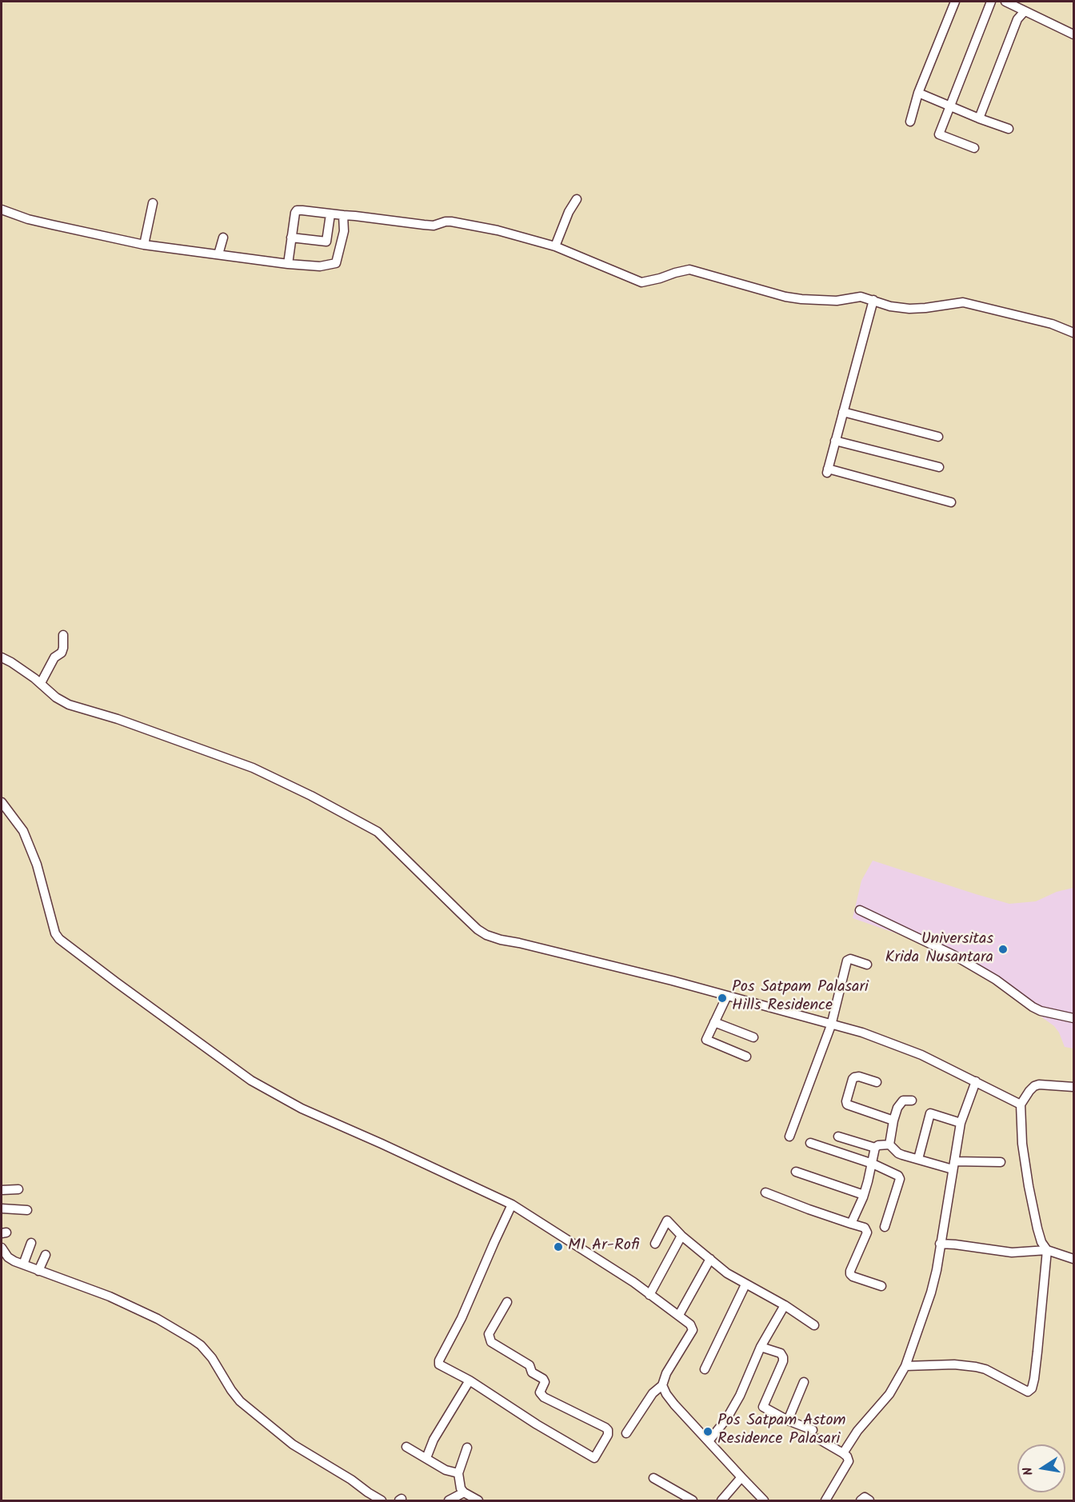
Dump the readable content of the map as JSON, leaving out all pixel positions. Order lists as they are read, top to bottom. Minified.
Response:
{"places":["Universitas Krida Nusantara","Pos Satpam Palasari Hills Residence","MI Ar-Rofi","Pos Satpam Astom Residence Palasari"],"north":"left"}
